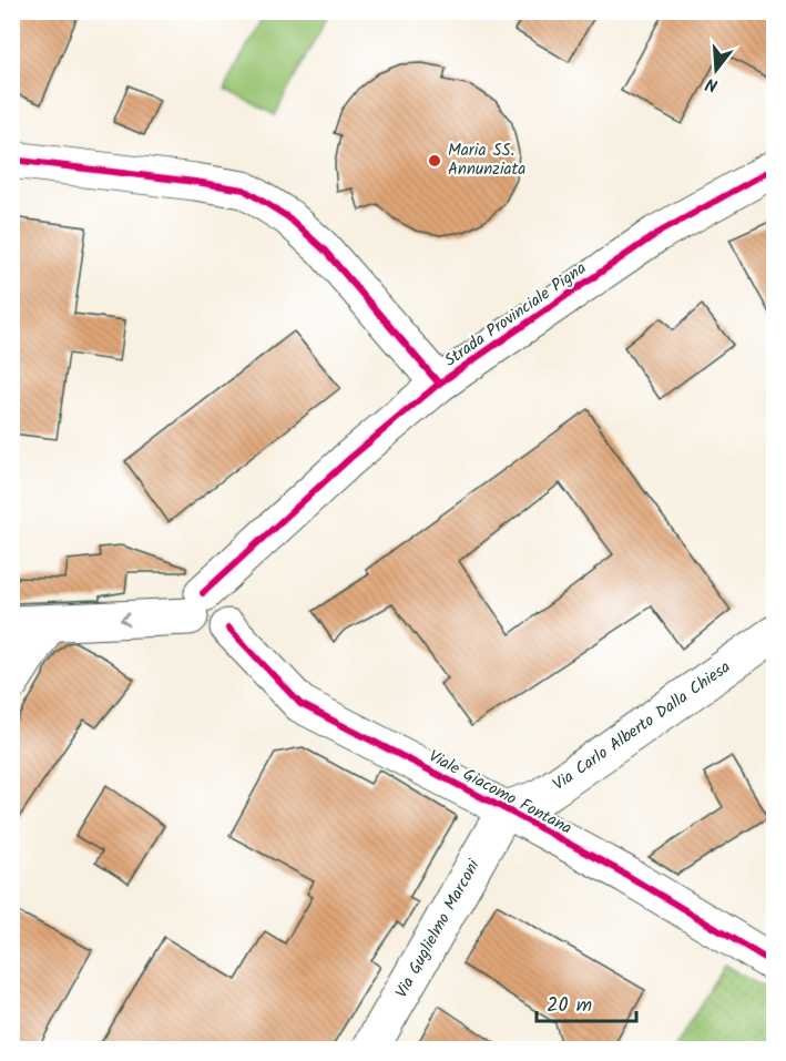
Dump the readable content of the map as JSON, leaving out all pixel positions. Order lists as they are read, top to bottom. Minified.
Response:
{"streets":{"street":["Strada Provinciale Pigna","Via Carlo Alberto Dalla Chiesa","Viale Giacomo Fontana","Via Guglielmo Marconi"]},"crossings":[["Strada Provinciale Pigna","Viale Giacomo Fontana"],["Via Carlo Alberto Dalla Chiesa","Viale Giacomo Fontana"],["Via Carlo Alberto Dalla Chiesa","Via Guglielmo Marconi"],["Viale Giacomo Fontana","Via Guglielmo Marconi"]],"places":["Maria SS. Annunziata"],"scale_bar":"20 m","north":"bottom"}
